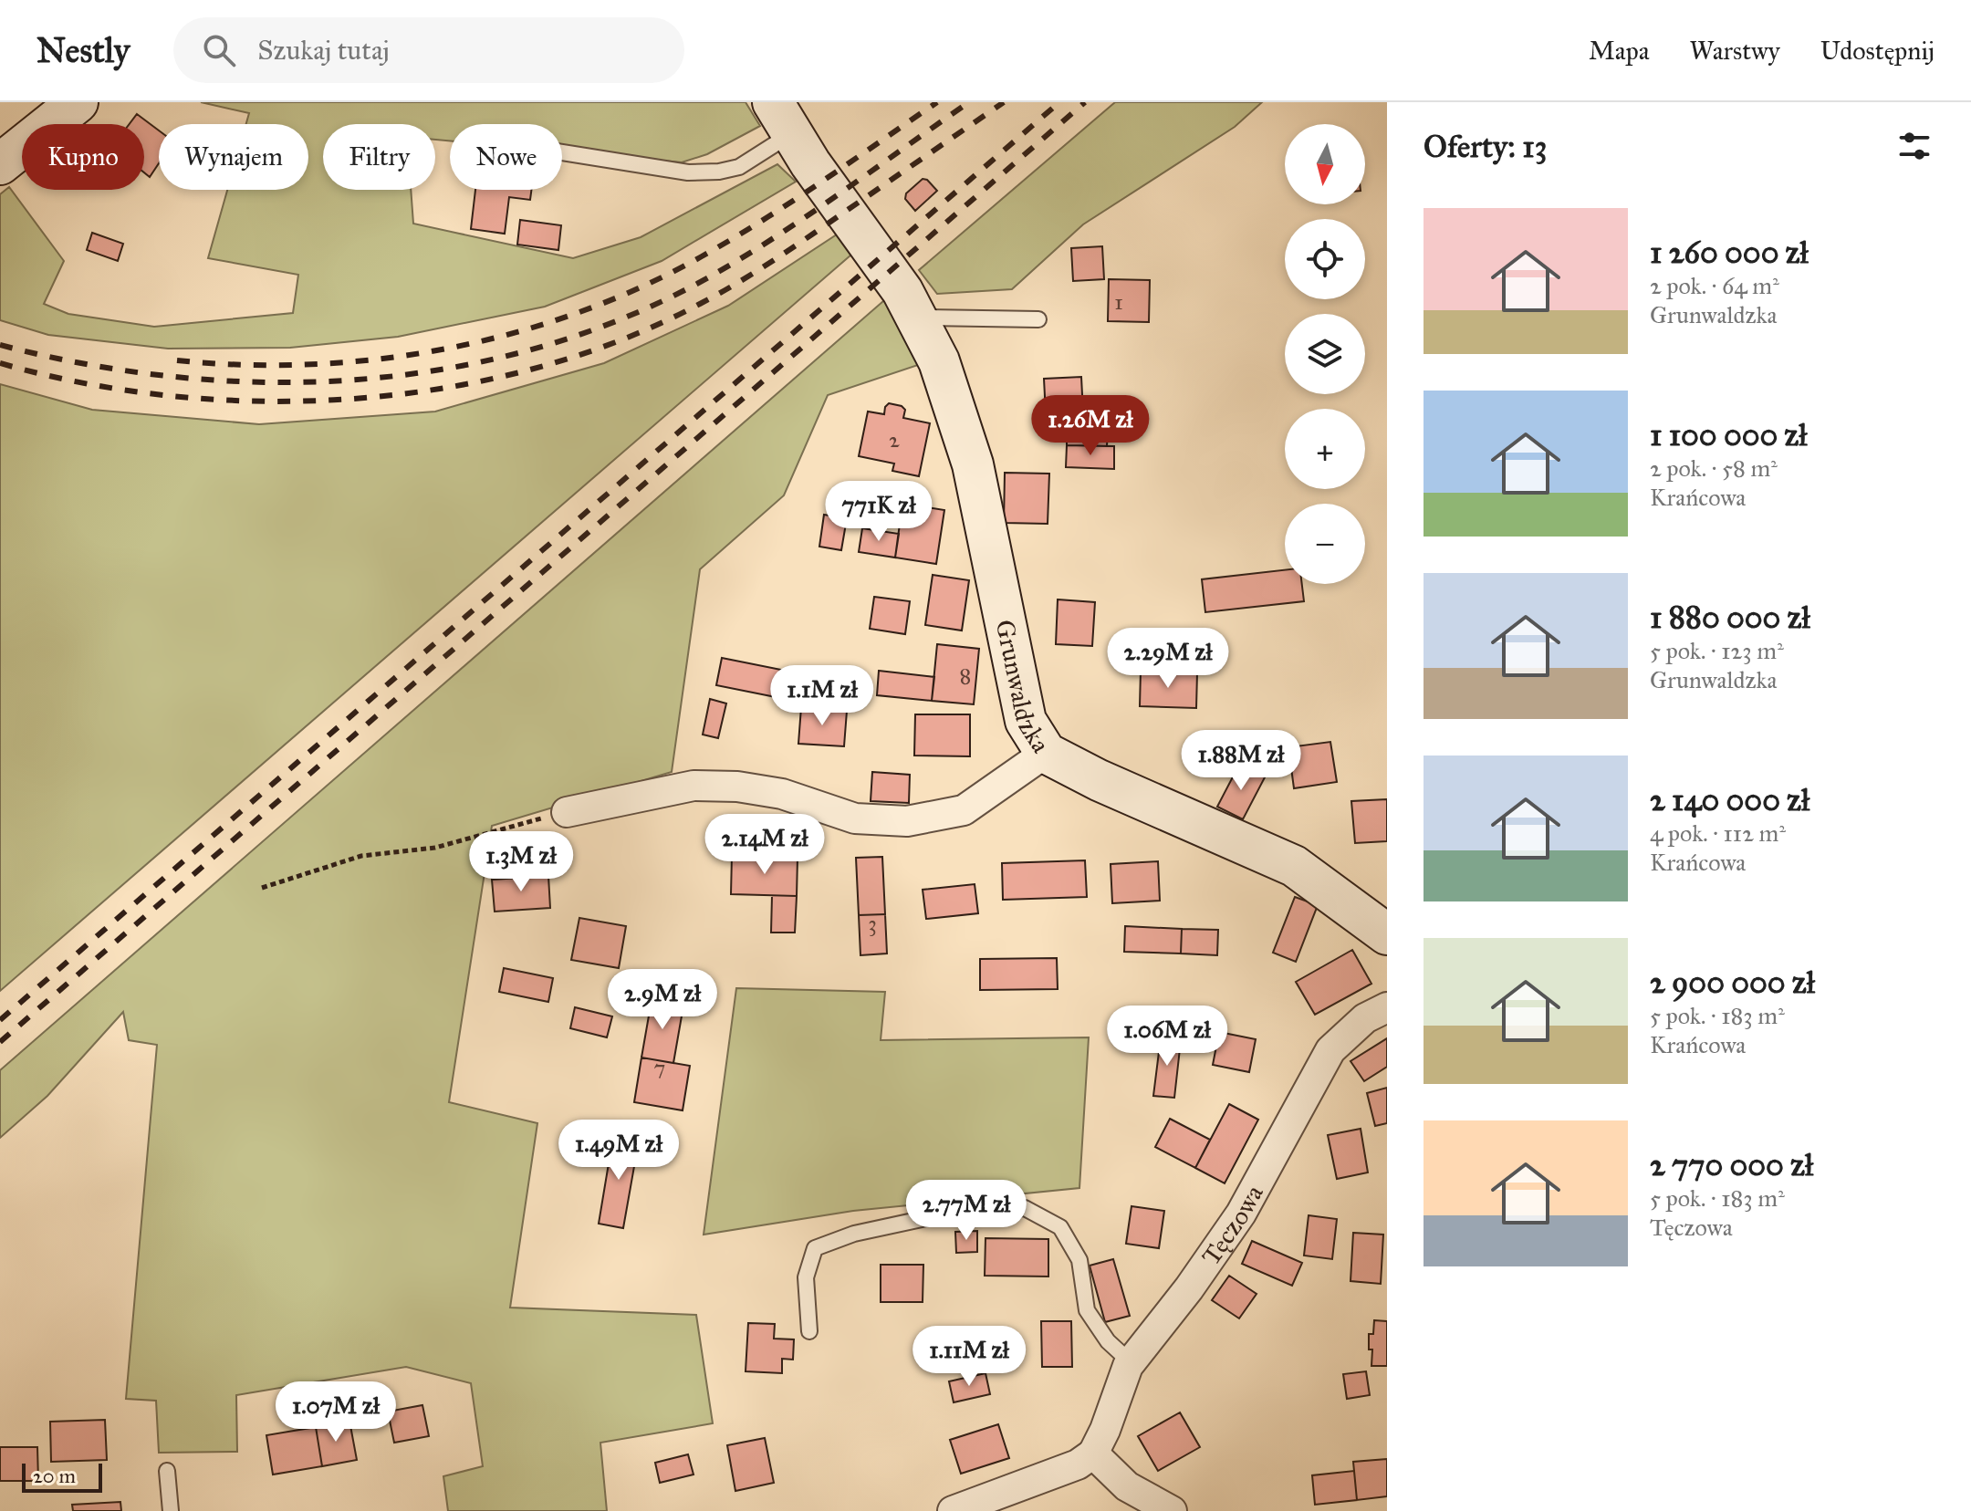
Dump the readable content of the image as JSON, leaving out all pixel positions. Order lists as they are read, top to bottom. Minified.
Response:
{"streets":{"street":["Grunwaldzka","Tęczowa"]},"house_numbers":["1","2","8","3","7"],"scale_bar":"20 m","north":"bottom","page":{"header":"Nestly","search":"Szukaj tutaj","nav":["Mapa","Warstwy","Udostępnij"],"heading":"Oferty: 13","map_buttons":["+","−"],"chip":["Kupno","Wynajem","Filtry","Nowe"],"list":[{"name":"1 260 000 zł","note":"2 pok. · 64 m² · Grunwaldzka"},{"name":"1 100 000 zł","note":"2 pok. · 58 m² · Krańcowa"},{"name":"1 880 000 zł","note":"5 pok. · 123 m² · Grunwaldzka"},{"name":"2 140 000 zł","note":"4 pok. · 112 m² · Krańcowa"},{"name":"2 900 000 zł","note":"5 pok. · 183 m² · Krańcowa"},{"name":"2 770 000 zł","note":"5 pok. · 183 m² · Tęczowa"}],"price":["1.26M zł","771K zł","2.29M zł","1.1M zł","1.88M zł","2.14M zł","1.3M zł","2.9M zł","1.06M zł","1.49M zł","2.77M zł","1.11M zł","1.07M zł"],"scale":"20 m"}}
